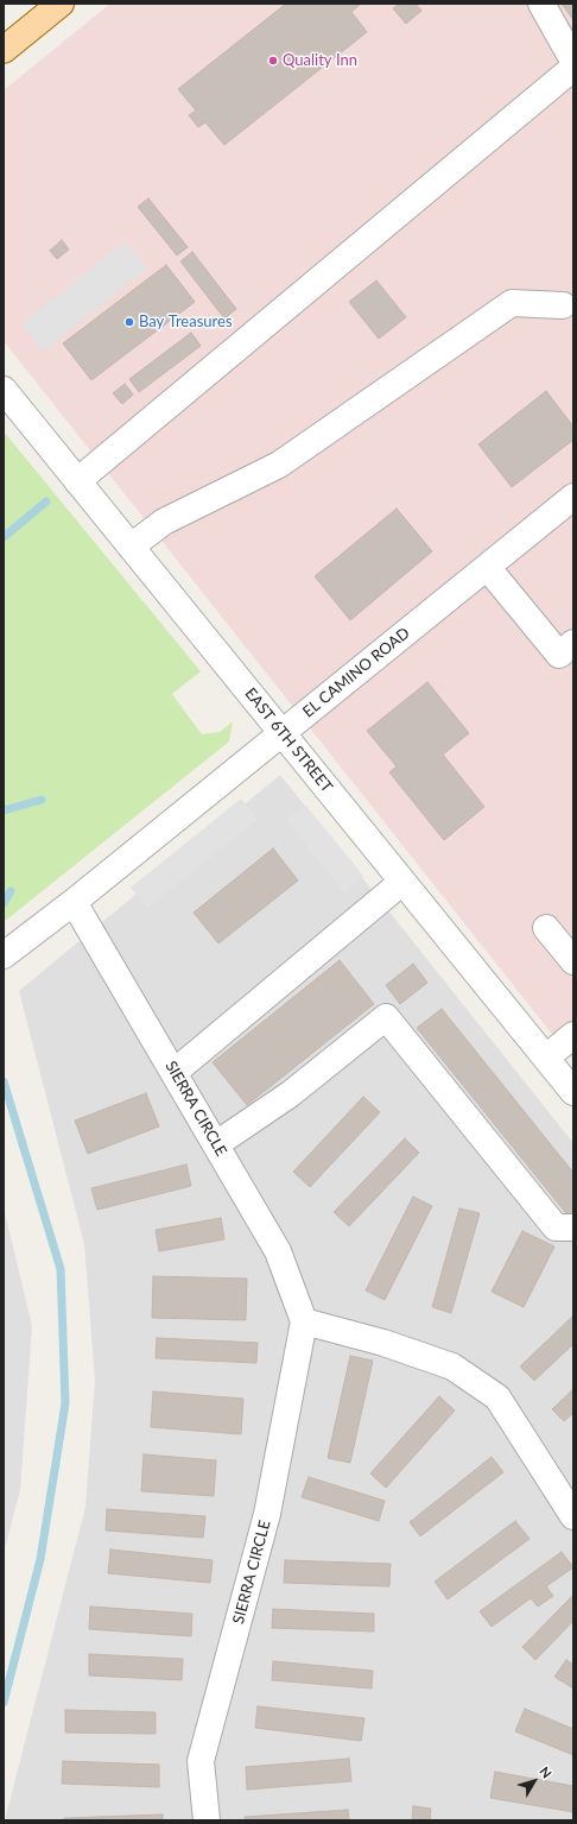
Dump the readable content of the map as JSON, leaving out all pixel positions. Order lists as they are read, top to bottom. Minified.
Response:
{"streets":{"street":["EL CAMINO ROAD","EAST 6TH STREET","SIERRA CIRCLE"]},"crossings":[["EL CAMINO ROAD","EAST 6TH STREET"],["EL CAMINO ROAD","SIERRA CIRCLE"]],"places":["Quality Inn","Bay Treasures"],"north":"top right"}
